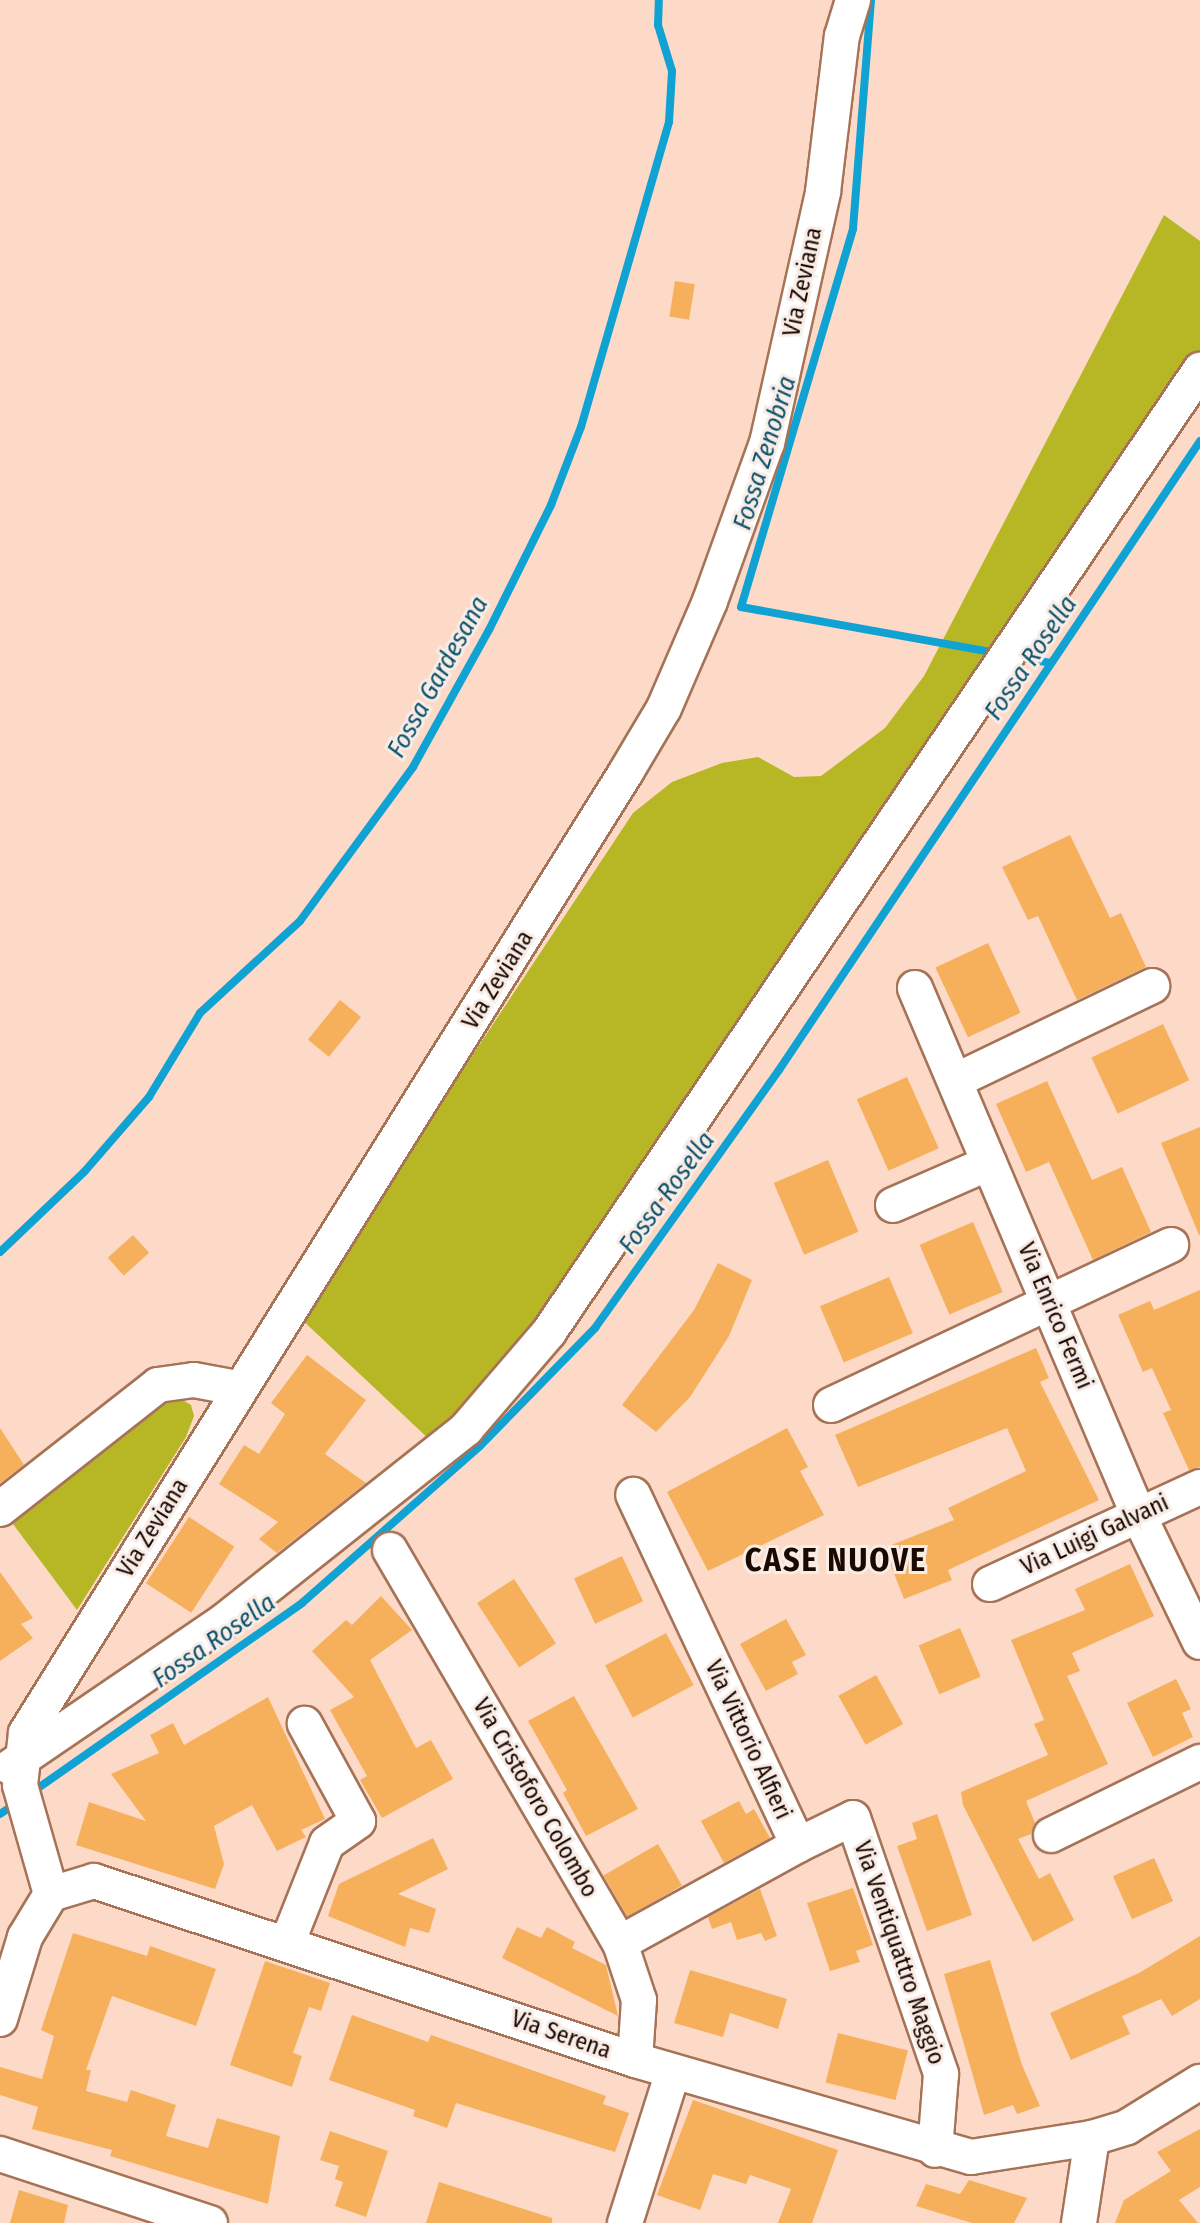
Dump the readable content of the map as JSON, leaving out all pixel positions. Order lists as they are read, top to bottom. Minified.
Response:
{"streets":{"street":["Via Zeviana","Via Enrico Fermi","Via Luigi Galvani","Via Vittorio Alfieri","Via Cristoforo Colombo","Via Ventiquattro Maggio","Via Serena"]},"crossings":[["Via Enrico Fermi","Via Luigi Galvani"],["Via Vittorio Alfieri","Via Cristoforo Colombo"],["Via Vittorio Alfieri","Via Ventiquattro Maggio"],["Via Cristoforo Colombo","Via Serena"],["Via Ventiquattro Maggio","Via Serena"]],"districts":["CASE NUOVE"],"water":["Fossa Zenobria","Fossa Rosella","Fossa Gardesana"]}
